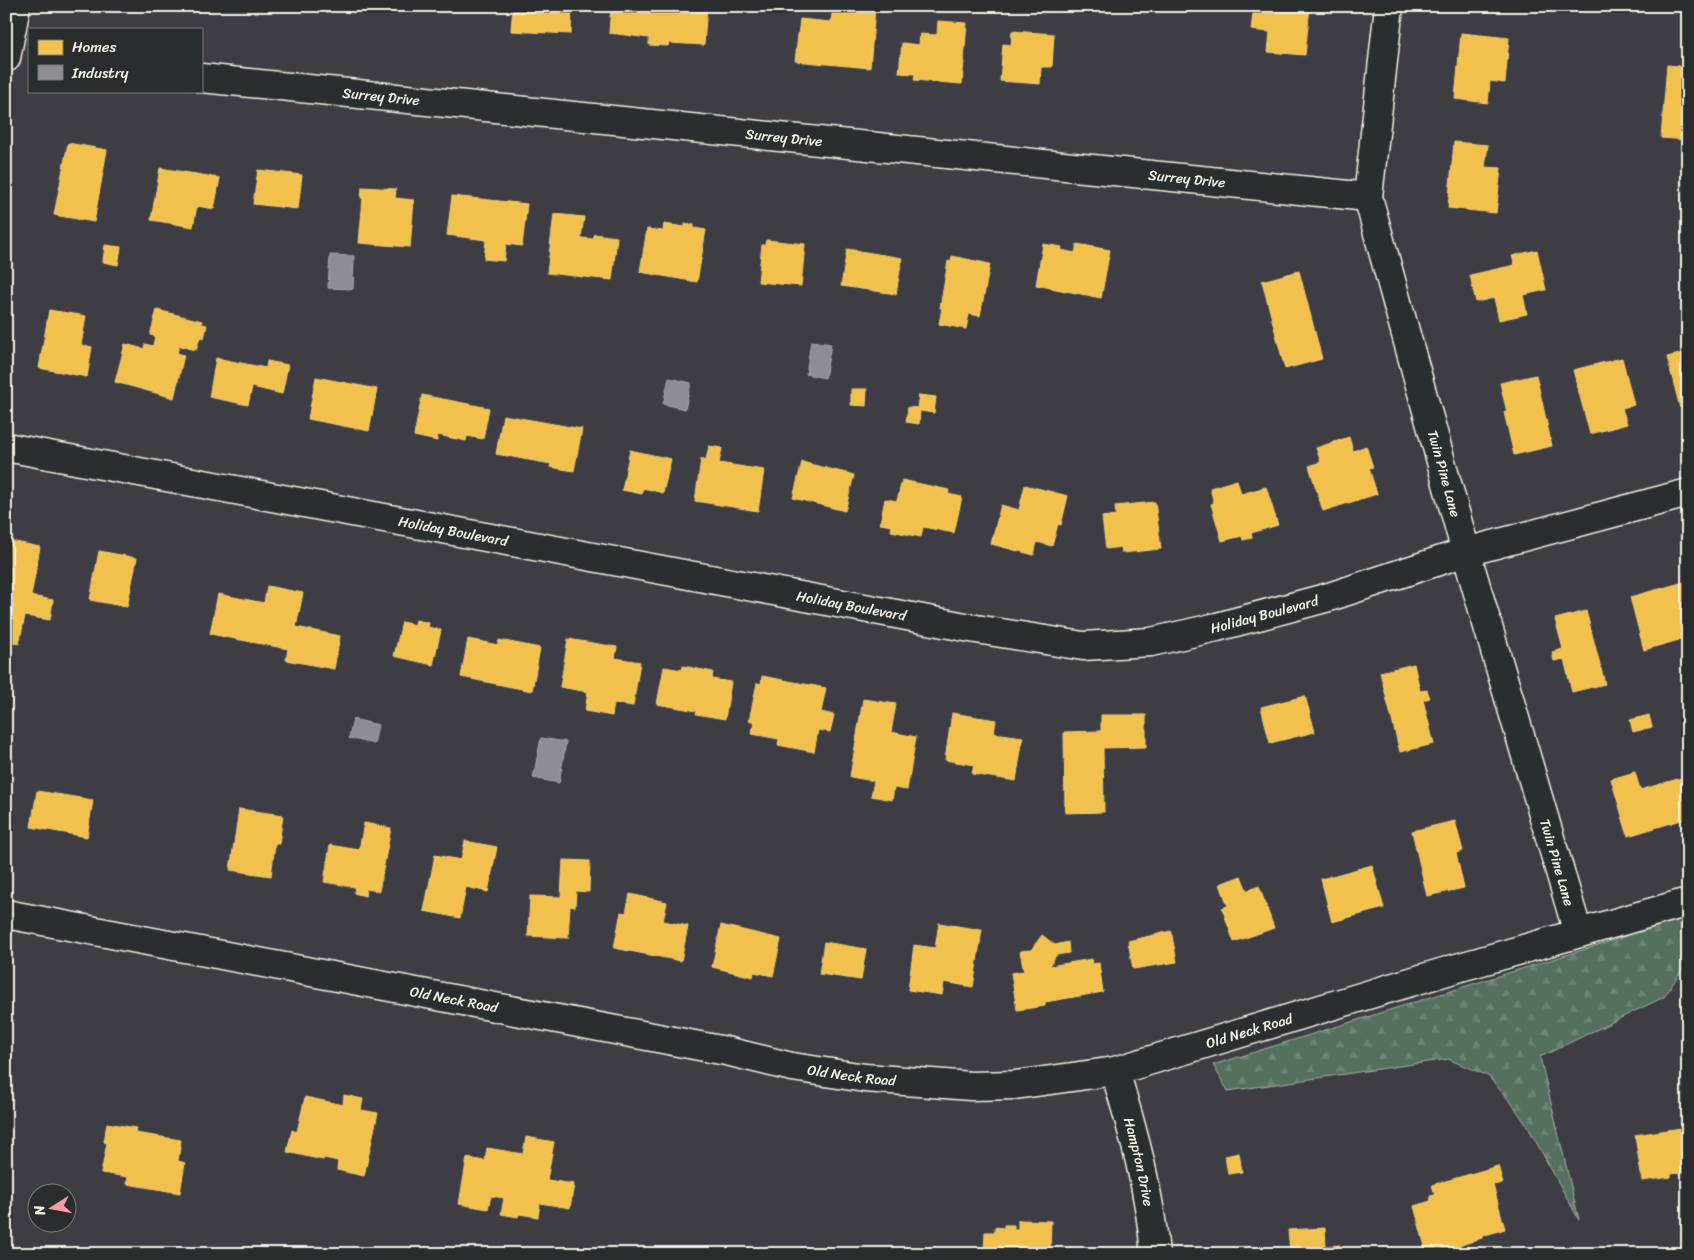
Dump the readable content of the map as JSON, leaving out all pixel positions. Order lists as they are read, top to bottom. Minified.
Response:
{"streets":{"street":["Surrey Drive","Twin Pine Lane","Holiday Boulevard","Old Neck Road","Hampton Drive"]},"crossings":[["Surrey Drive","Twin Pine Lane"],["Twin Pine Lane","Holiday Boulevard"],["Twin Pine Lane","Old Neck Road"],["Old Neck Road","Hampton Drive"]],"legend":["Homes","Industry"],"north":"left"}
